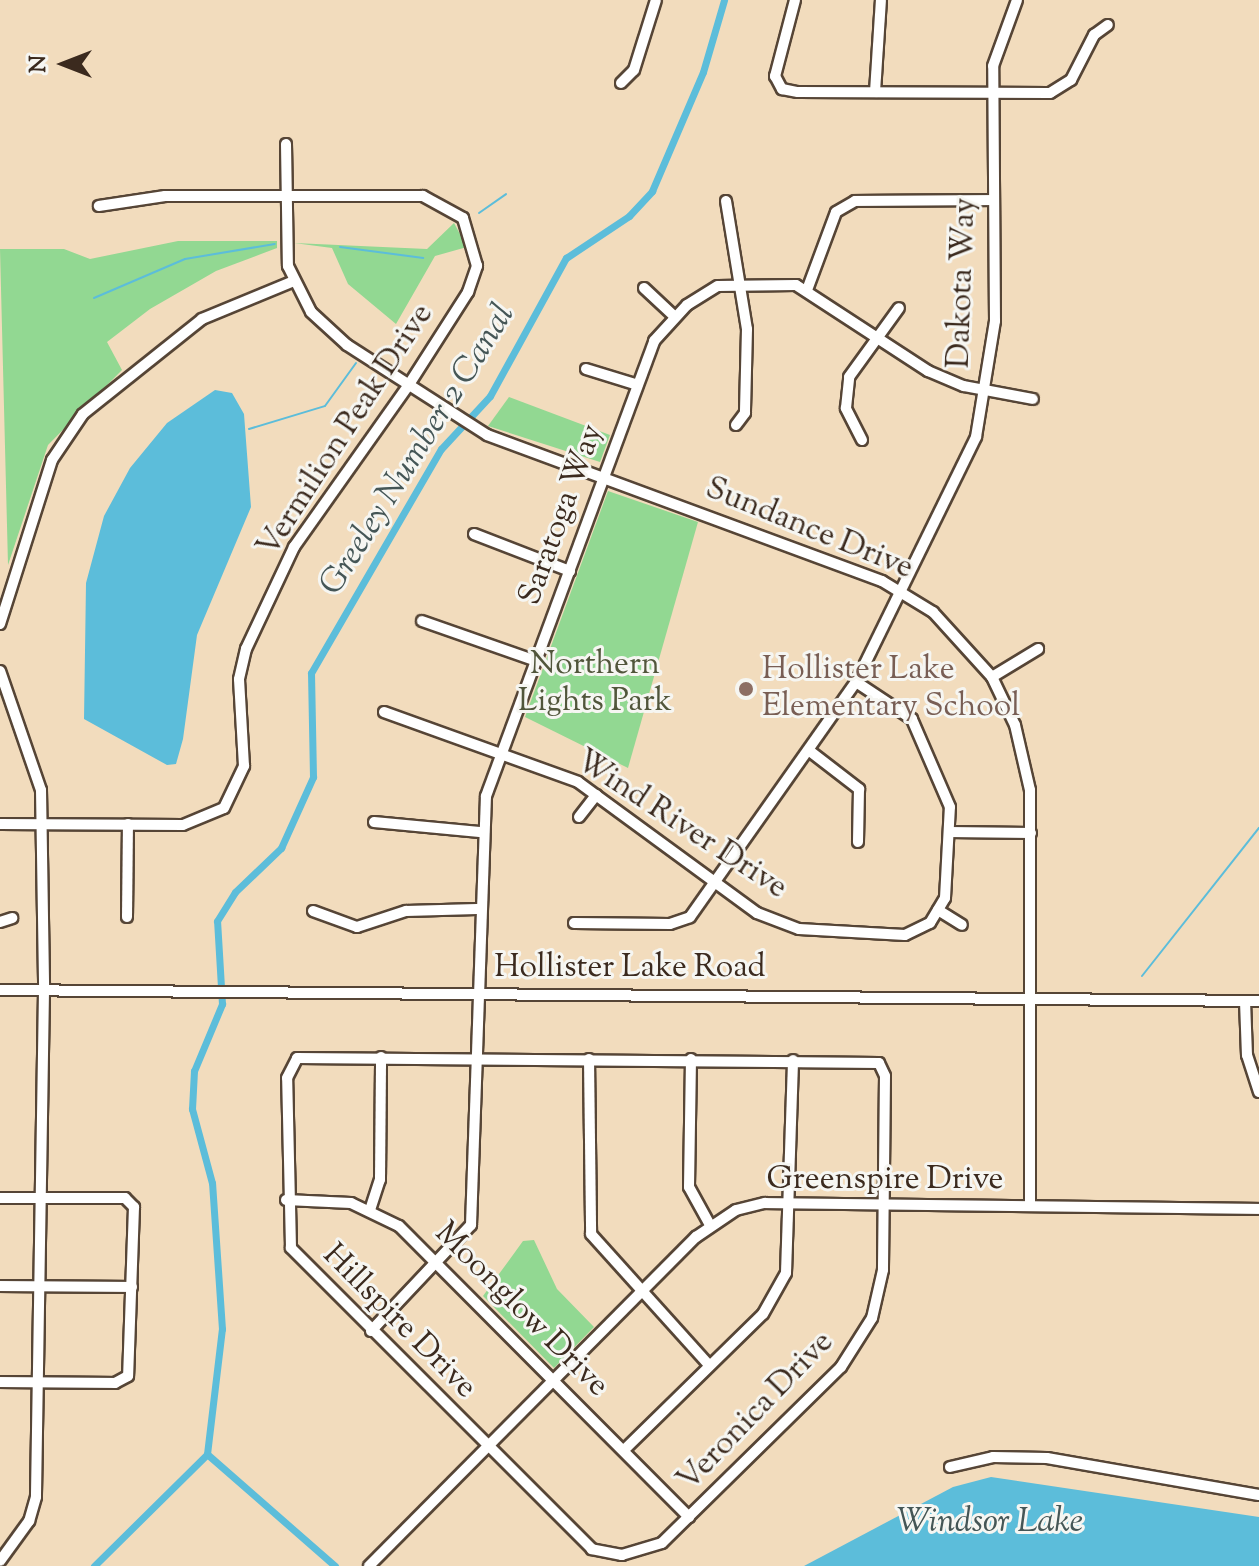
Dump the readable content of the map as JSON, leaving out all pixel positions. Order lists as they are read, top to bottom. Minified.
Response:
{"streets":{"street":["Dakota Way","Vermilion Peak Drive","Saratoga Way","Sundance Drive","Wind River Drive","Hollister Lake Road","Greenspire Drive","Moonglow Drive","Hillspire Drive","Veronica Drive"]},"crossings":[["Dakota Way","Saratoga Way"],["Dakota Way","Sundance Drive"],["Dakota Way","Wind River Drive"],["Vermilion Peak Drive","Sundance Drive"],["Saratoga Way","Sundance Drive"],["Saratoga Way","Wind River Drive"],["Saratoga Way","Hollister Lake Road"],["Saratoga Way","Moonglow Drive"],["Saratoga Way","Hillspire Drive"],["Sundance Drive","Hollister Lake Road"],["Sundance Drive","Greenspire Drive"],["Greenspire Drive","Moonglow Drive"],["Greenspire Drive","Hillspire Drive"],["Greenspire Drive","Veronica Drive"],["Moonglow Drive","Veronica Drive"],["Hillspire Drive","Veronica Drive"]],"water":["Greeley Number 2 Canal","Windsor Lake"],"parks":["Northern Lights Park"],"places":["Hollister Lake Elementary School"],"north":"left"}
